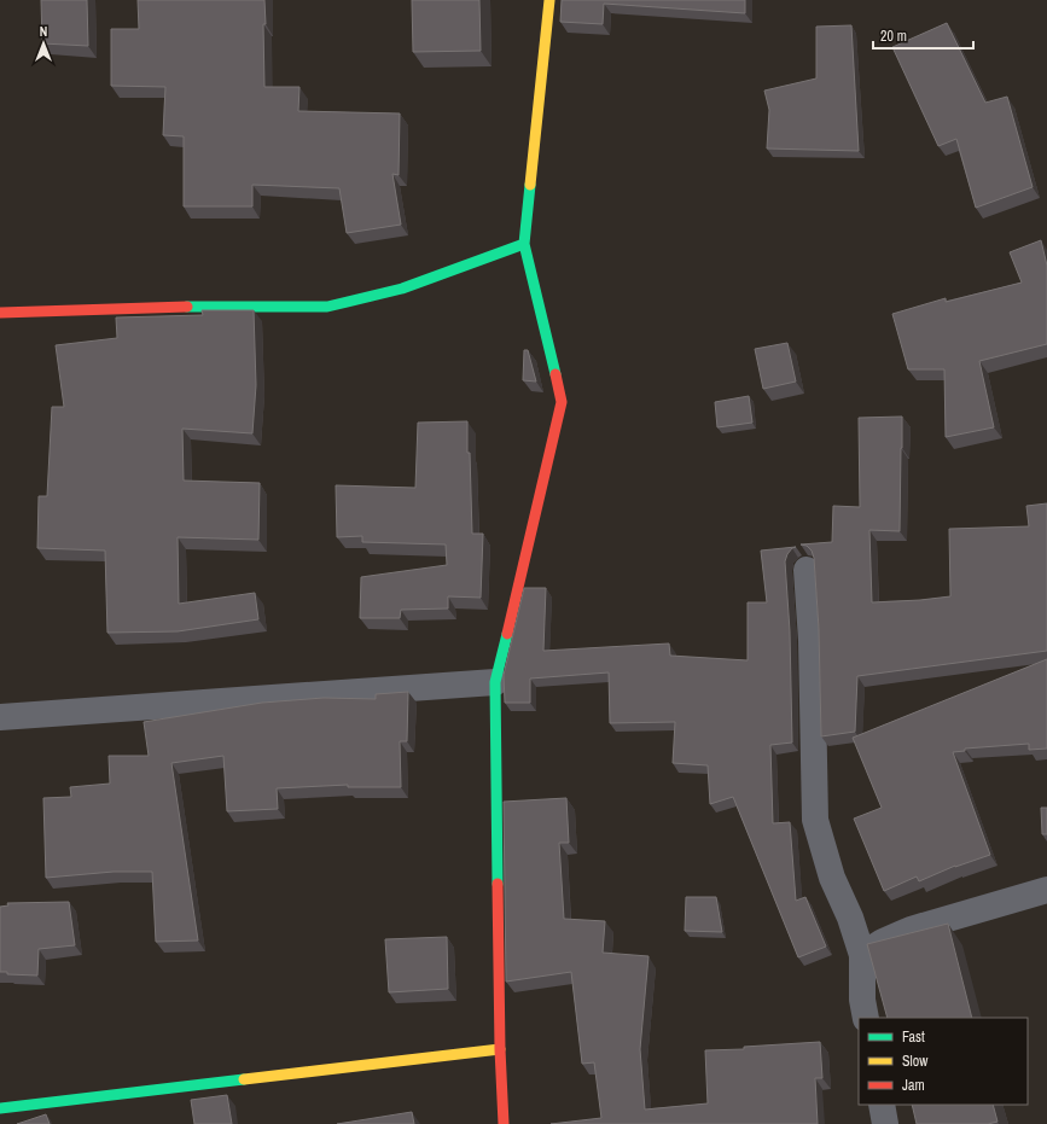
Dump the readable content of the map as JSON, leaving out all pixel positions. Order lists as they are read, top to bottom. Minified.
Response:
{"legend":["Fast","Slow","Jam"],"scale_bar":"20 m","north":"top"}
